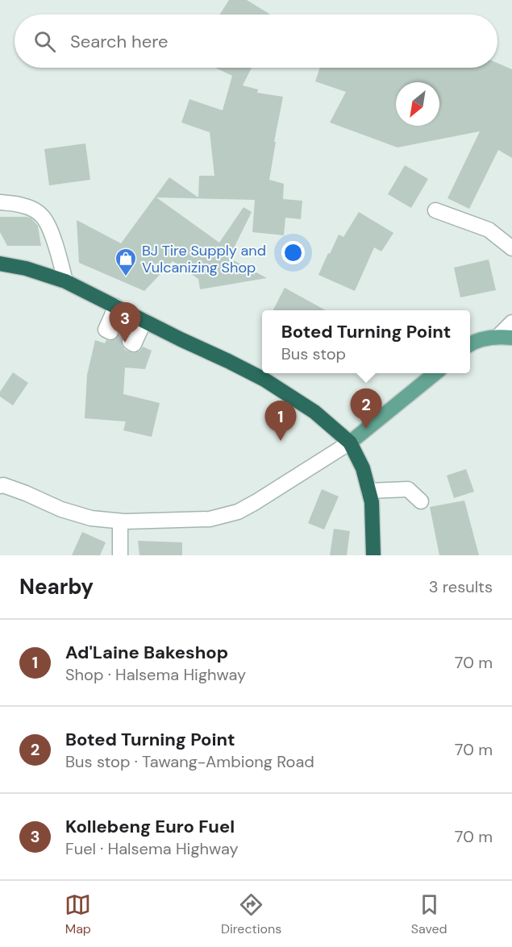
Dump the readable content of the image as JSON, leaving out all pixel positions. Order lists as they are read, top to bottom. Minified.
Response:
{"places":{"shop":["BJ Tire Supply and Vulcanizing Shop"]},"north":"bottom left","page":{"search":"Search here","pins":["3","2","1"],"popup":["Boted Turning Point","Bus stop"],"heading":["Nearby","3 results"],"list":[{"mark":"1","name":"Ad'Laine Bakeshop","note":"Shop · Halsema Highway","value":"70 m"},{"mark":"2","name":"Boted Turning Point","note":"Bus stop · Tawang-Ambiong Road","value":"70 m"},{"mark":"3","name":"Kollebeng Euro Fuel","note":"Fuel · Halsema Highway","value":"70 m"}],"nav":["Map","Directions","Saved"]}}
